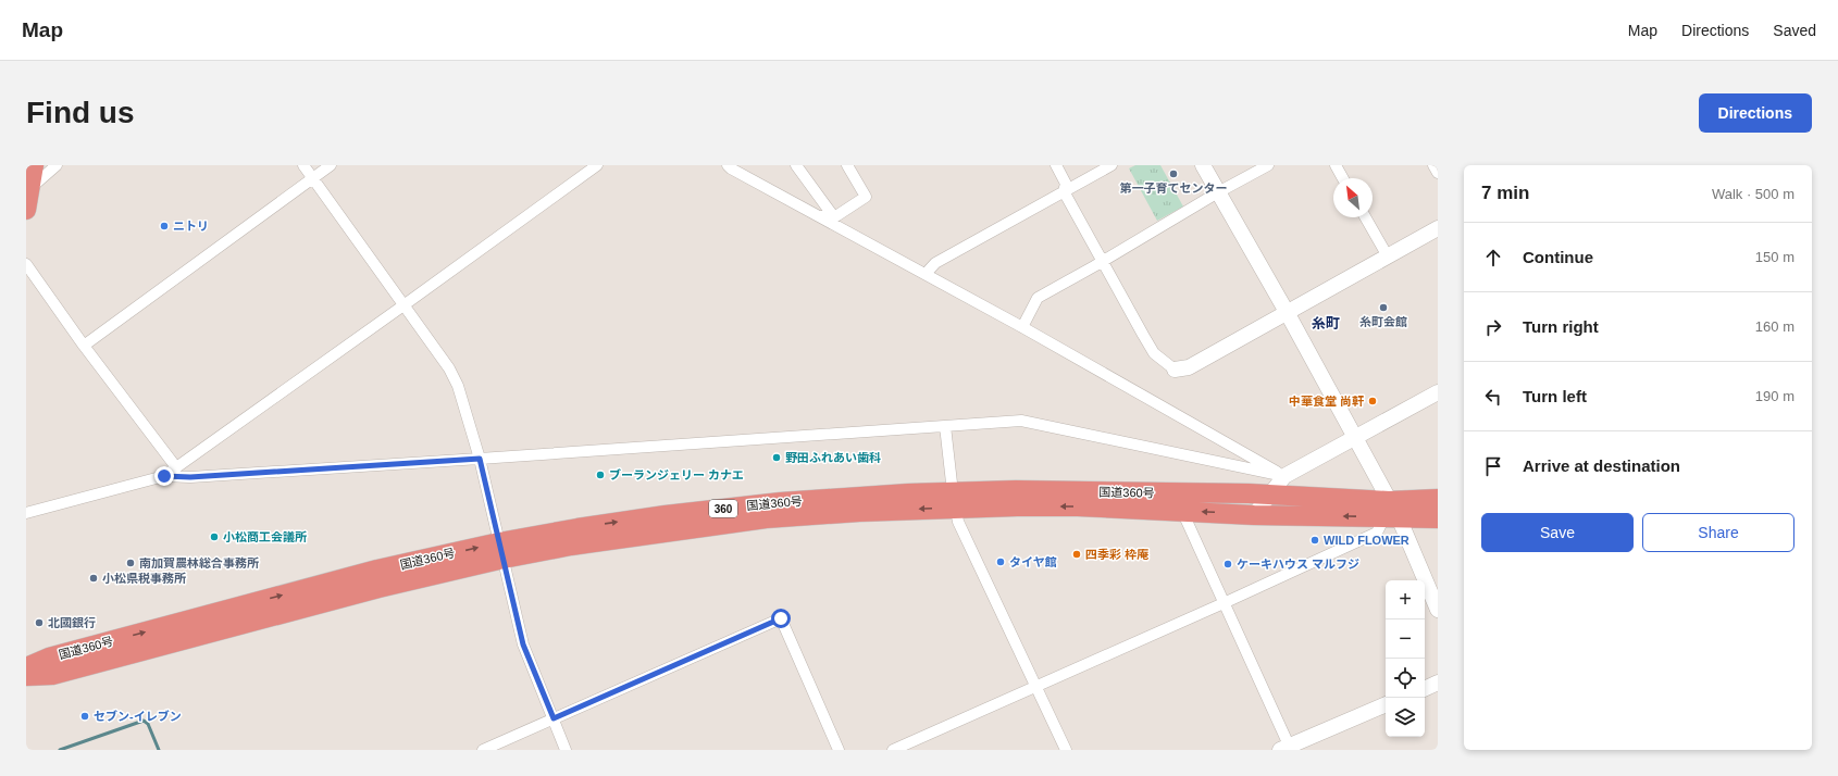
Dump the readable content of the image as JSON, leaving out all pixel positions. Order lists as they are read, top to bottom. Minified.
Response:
{"streets":{"highway":["国道360号","360"]},"districts":["糸町"],"places":["第一子育てセンター","ニトリ","糸町会館","中華食堂 尚軒","野田ふれあい歯科","ブーランジェリー カナエ","小松商工会議所","WILD FLOWER","四季彩 枠庵","タイヤ館","南加賀農林総合事務所","ケーキハウス マルフジ","小松県税事務所","北國銀行","セブン-イレブン"],"north":"top left","page":{"header":"Map","nav":["Map","Directions","Saved"],"buttons":["Directions",["Save","Share"]],"title":"Find us","heading":["7 min","Walk · 500 m"],"list":[["Continue","150 m"],["Turn right","160 m"],["Turn left","190 m"],"Arrive at destination"],"map_buttons":["+","−"]}}
